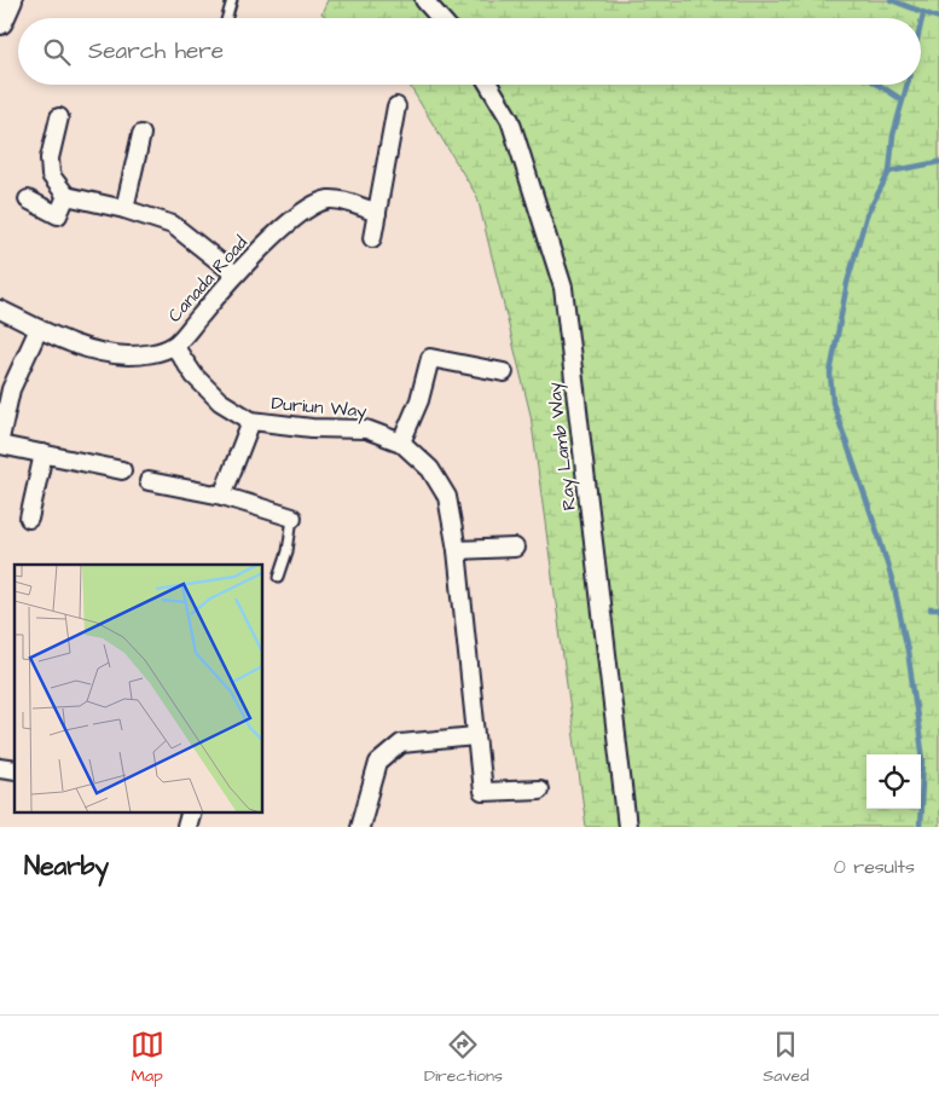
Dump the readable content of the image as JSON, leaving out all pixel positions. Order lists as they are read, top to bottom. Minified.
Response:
{"streets":{"street":["Canada Road","Duriun Way","Ray Lamb Way"]},"crossings":[["Canada Road","Duriun Way"]],"page":{"search":"Search here","heading":["Nearby","0 results"],"nav":["Map","Directions","Saved"]}}
